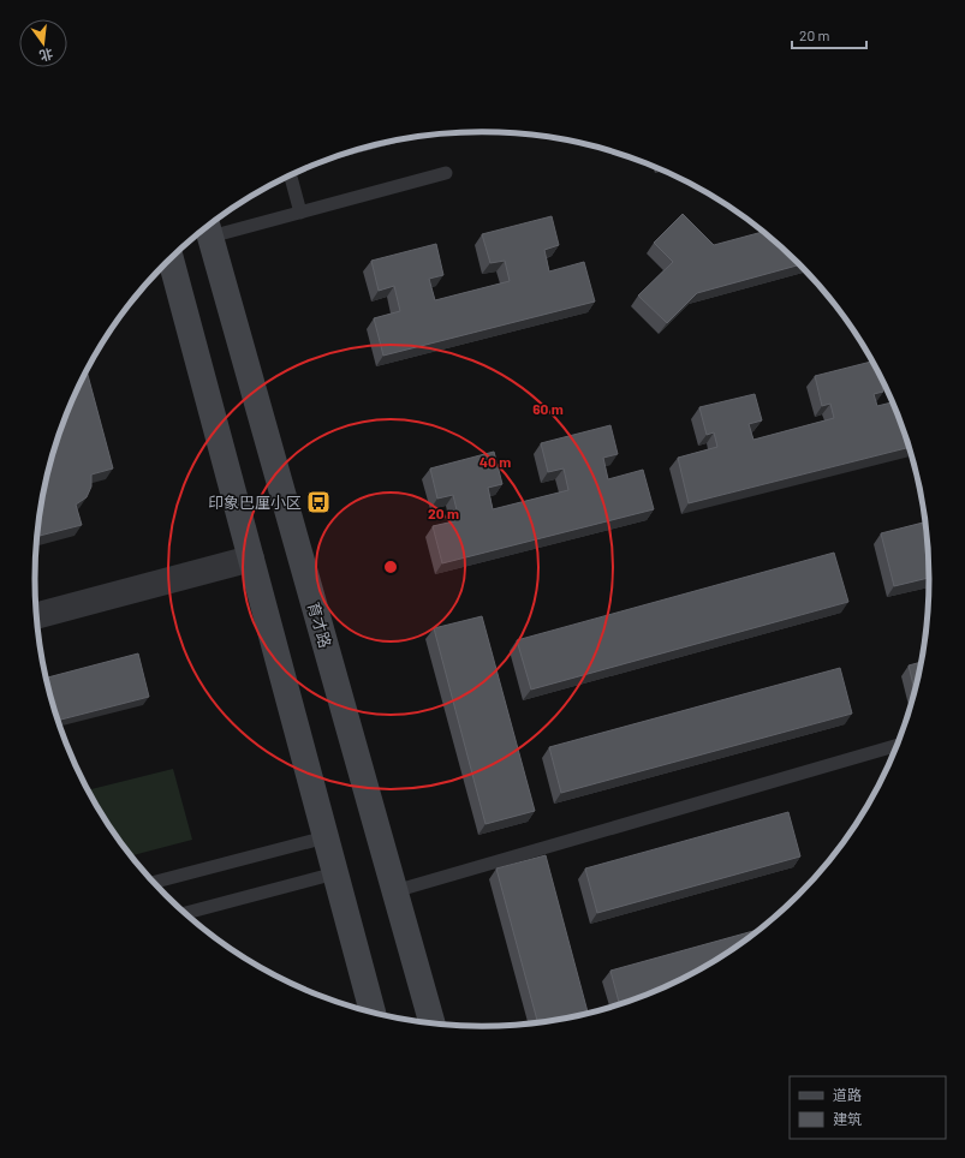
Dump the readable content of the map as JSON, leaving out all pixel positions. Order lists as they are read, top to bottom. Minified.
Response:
{"streets":{"main road":["育才路"]},"places":{"bus stop":["印象巴厘小区"]},"legend":["道路","建筑"],"scale_bar":"20 m","north":"bottom","rings":["60 m","40 m","20 m"]}
